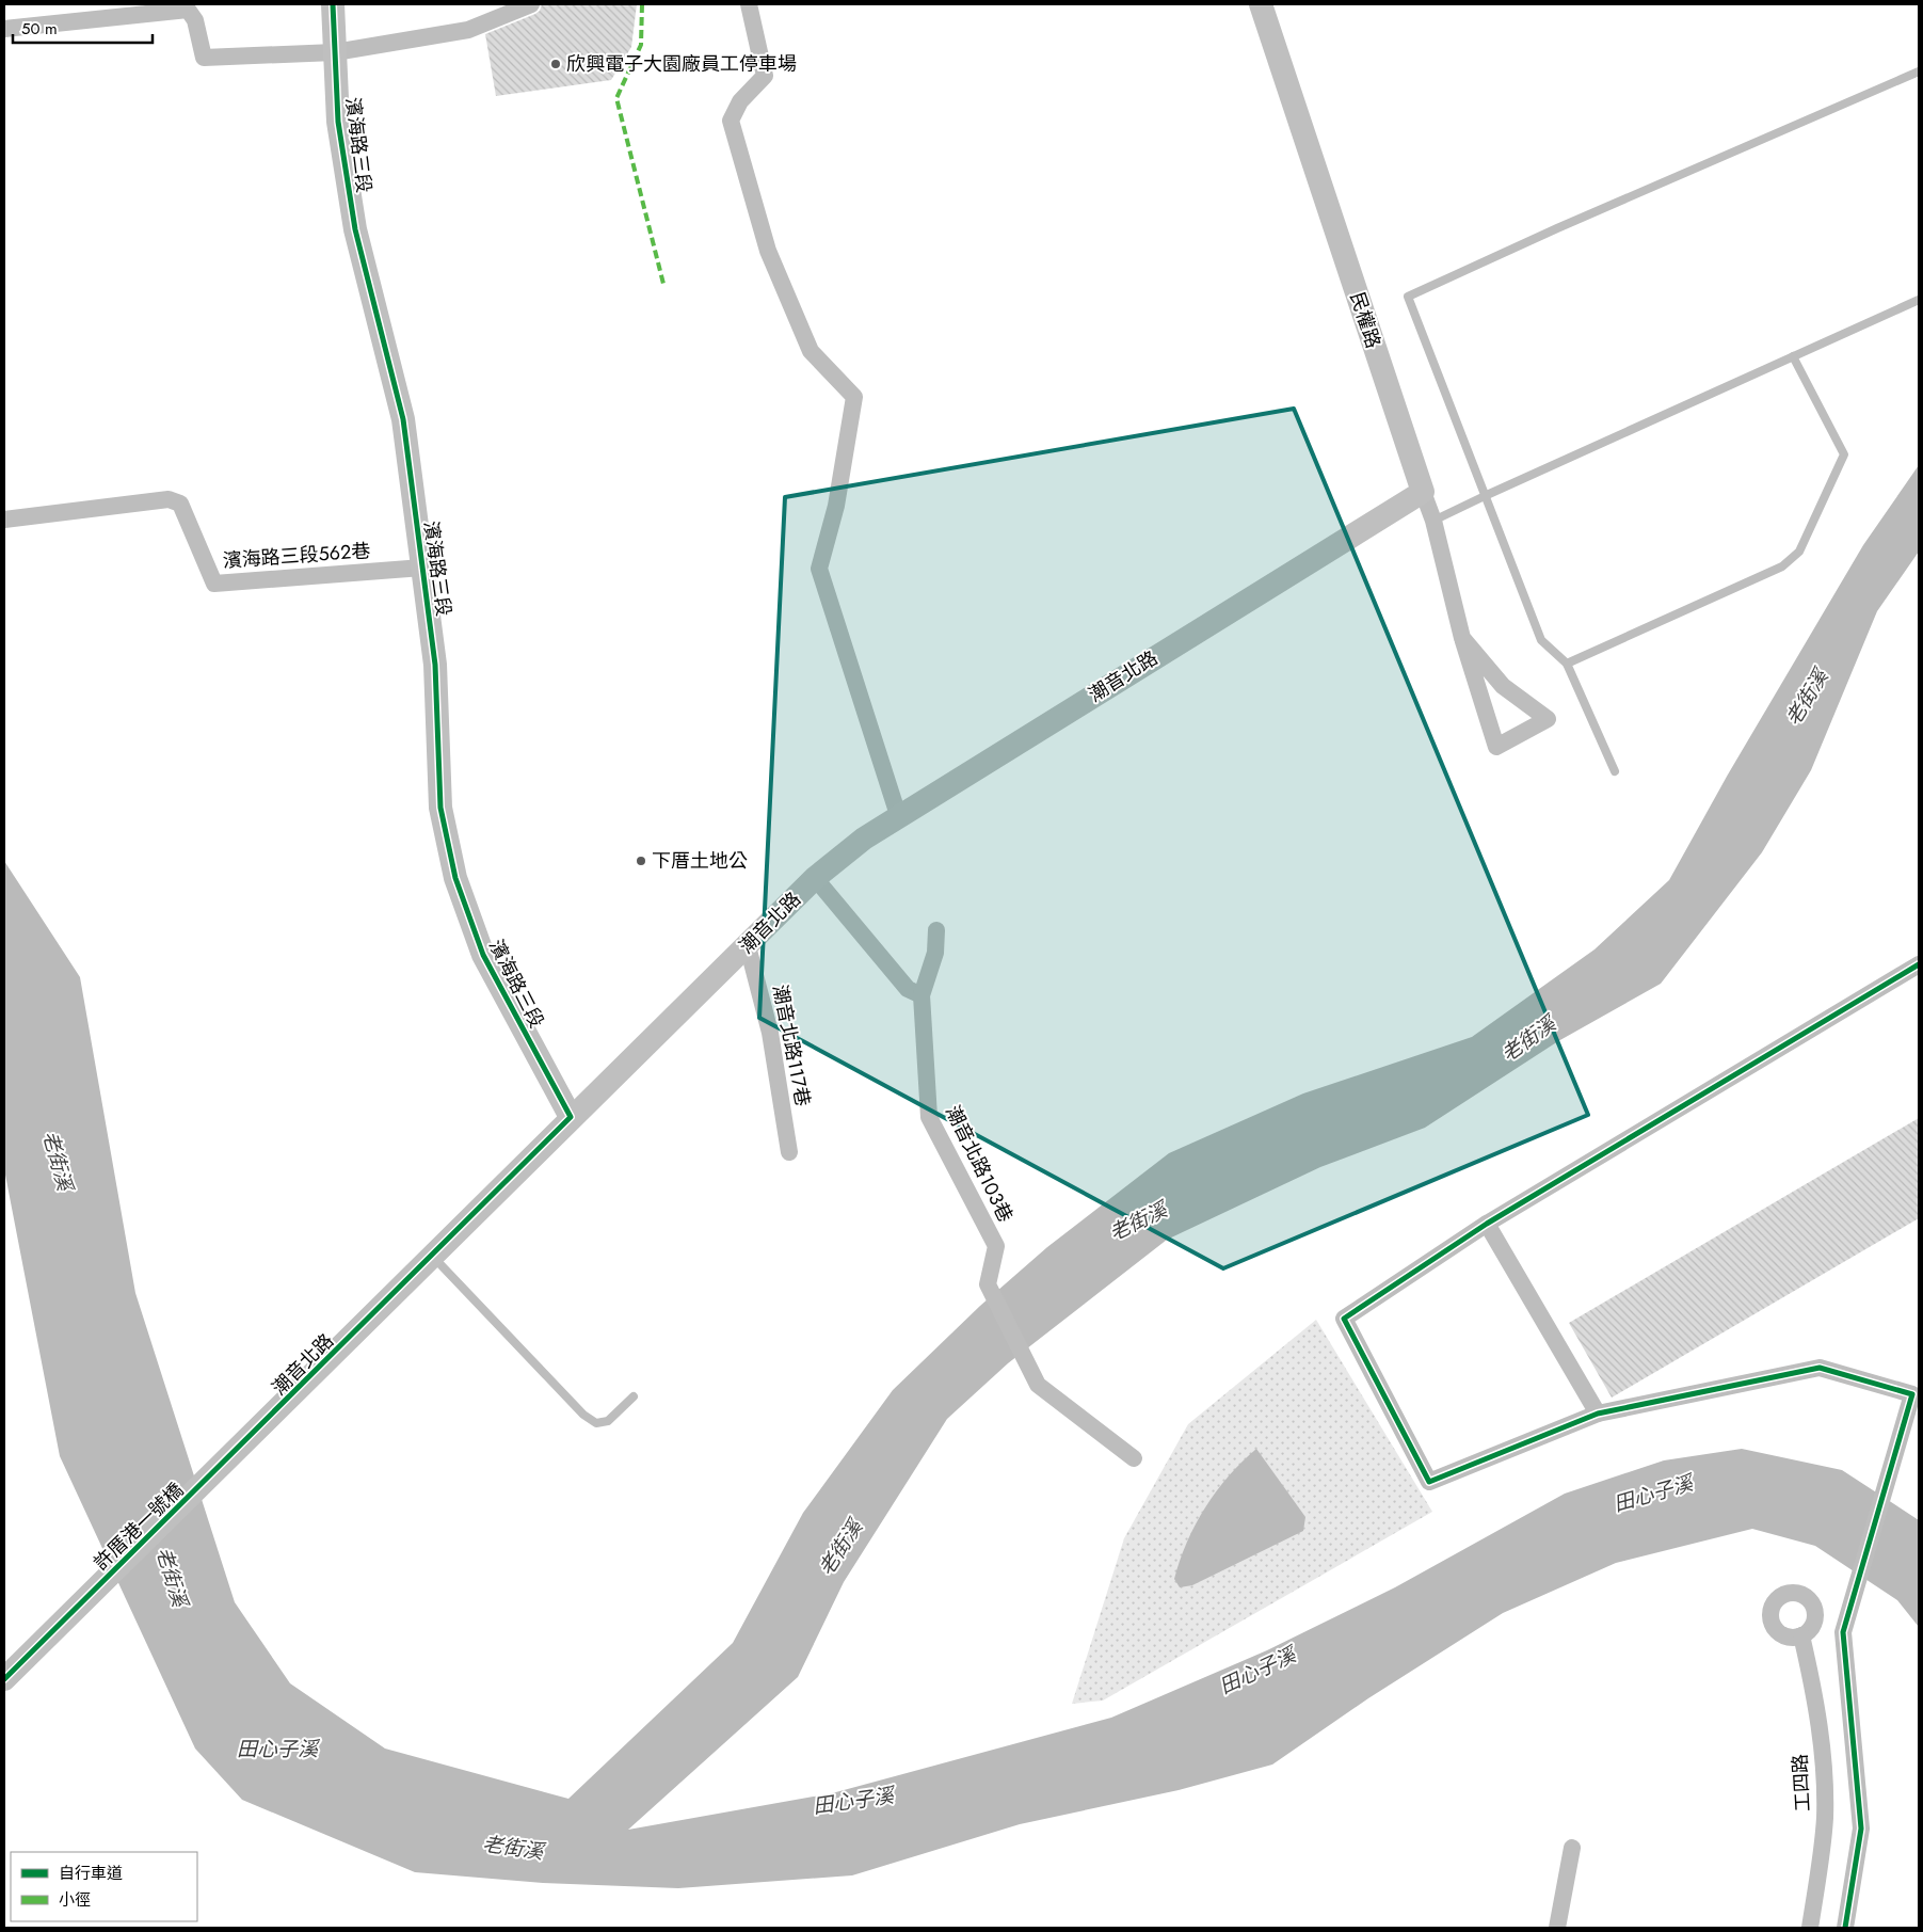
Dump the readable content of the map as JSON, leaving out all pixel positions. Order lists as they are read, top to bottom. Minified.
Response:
{"streets":{"street":["濱海路三段","民權路","濱海路三段562巷","潮音北路","潮音北路117巷","潮音北路103巷","許厝港一號橋","工四路"]},"crossings":[["濱海路三段","濱海路三段562巷"],["濱海路三段","潮音北路"],["民權路","潮音北路"],["潮音北路","潮音北路117巷"],["潮音北路","許厝港一號橋"]],"water":["老街溪","田心子溪"],"places":["欣興電子大園廠員工停車場","下厝土地公"],"legend":["自行車道","小徑"],"scale_bar":"50 m"}
